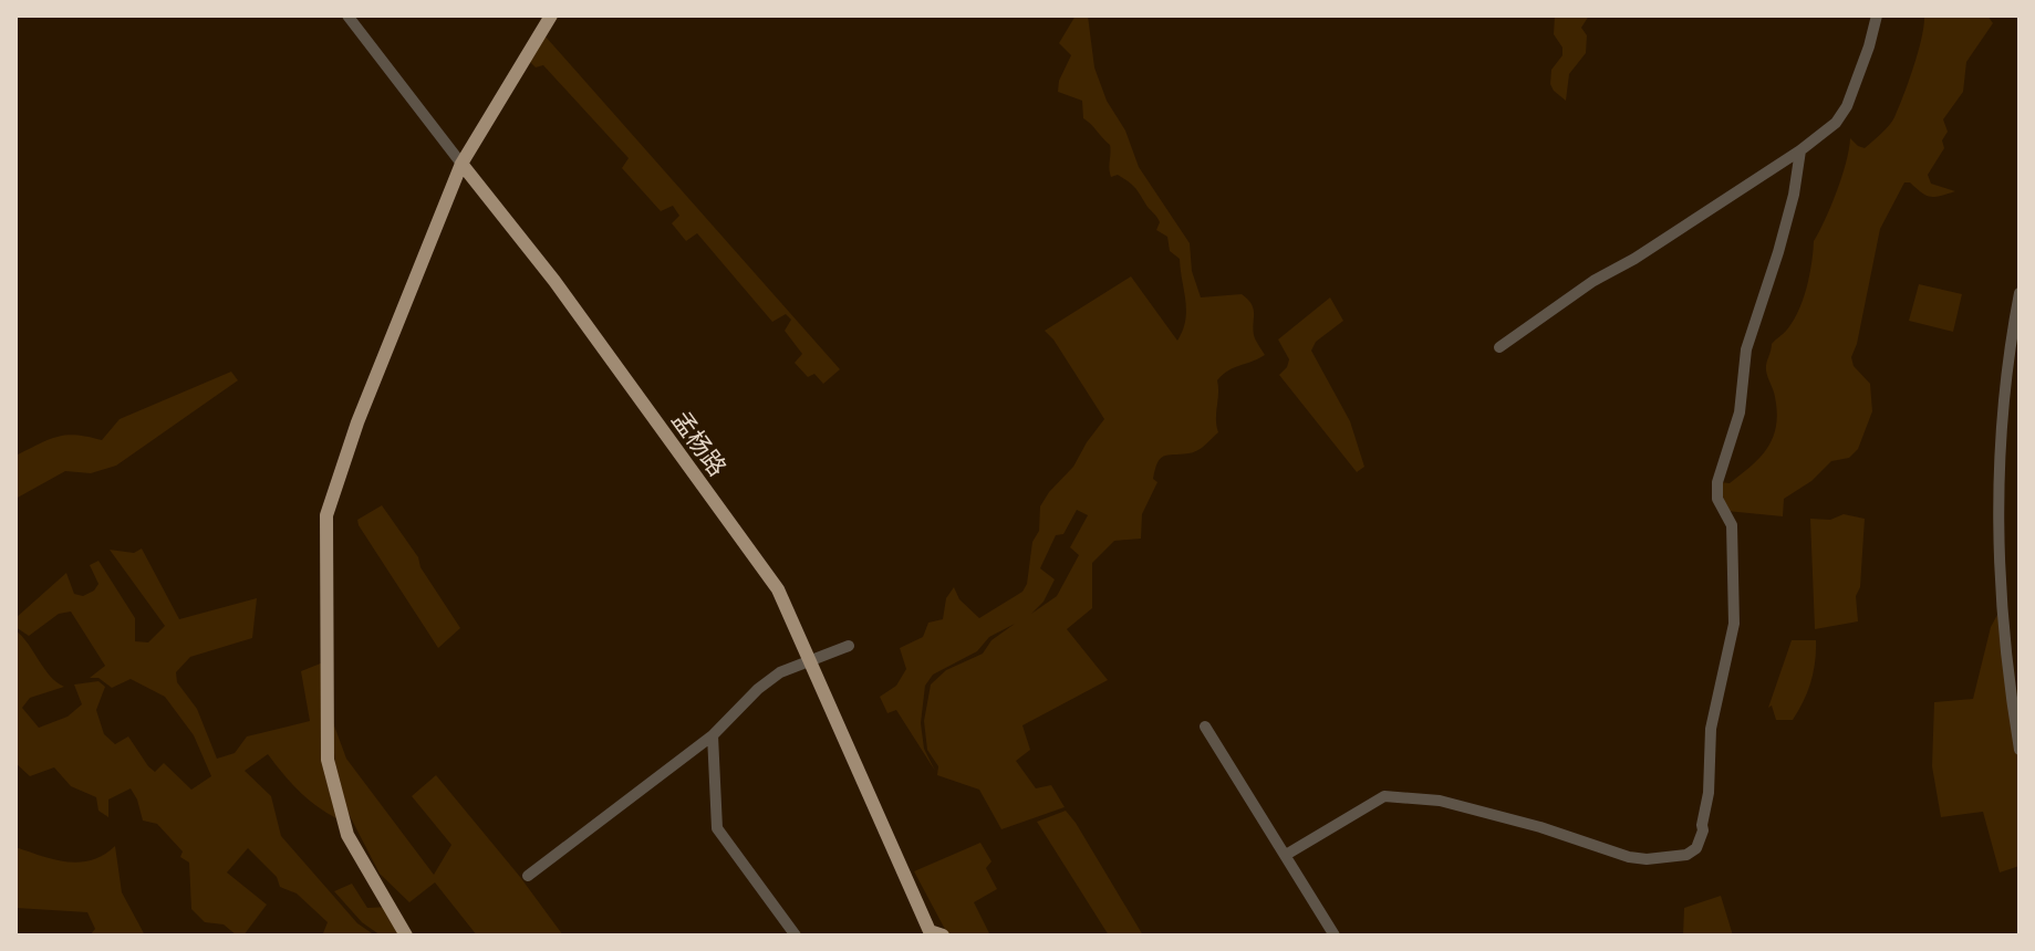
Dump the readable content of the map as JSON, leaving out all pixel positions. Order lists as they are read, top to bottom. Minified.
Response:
{"streets":{"main road":["孟杨路"]}}
